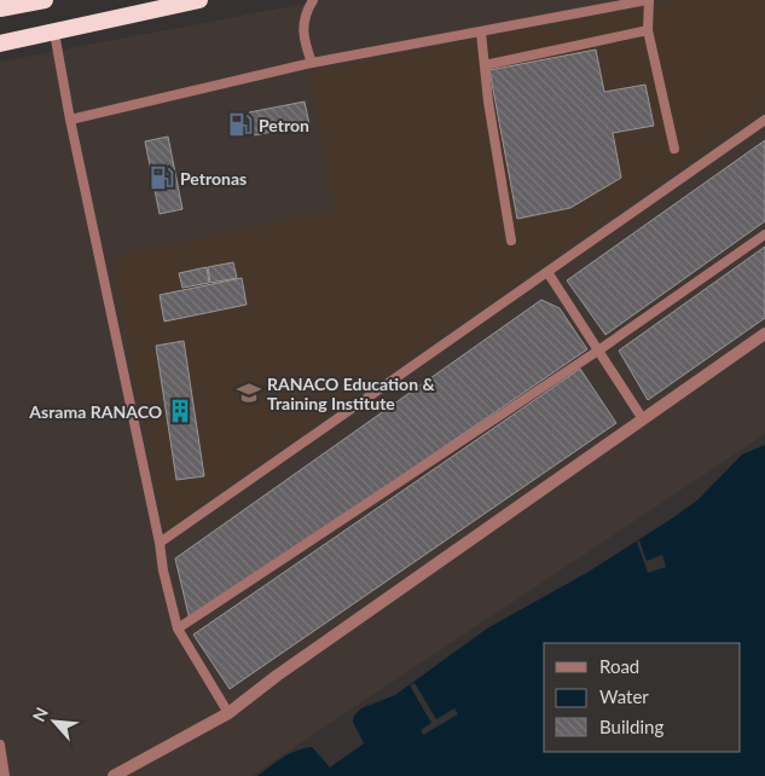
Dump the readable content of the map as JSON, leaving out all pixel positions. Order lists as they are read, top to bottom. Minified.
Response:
{"places":{"fuel station":["Petron","Petronas"],"school or university":["RANACO Education & Training Institute"],"building":["Asrama RANACO"]},"legend":["Road","Water","Building"],"north":"top left"}
